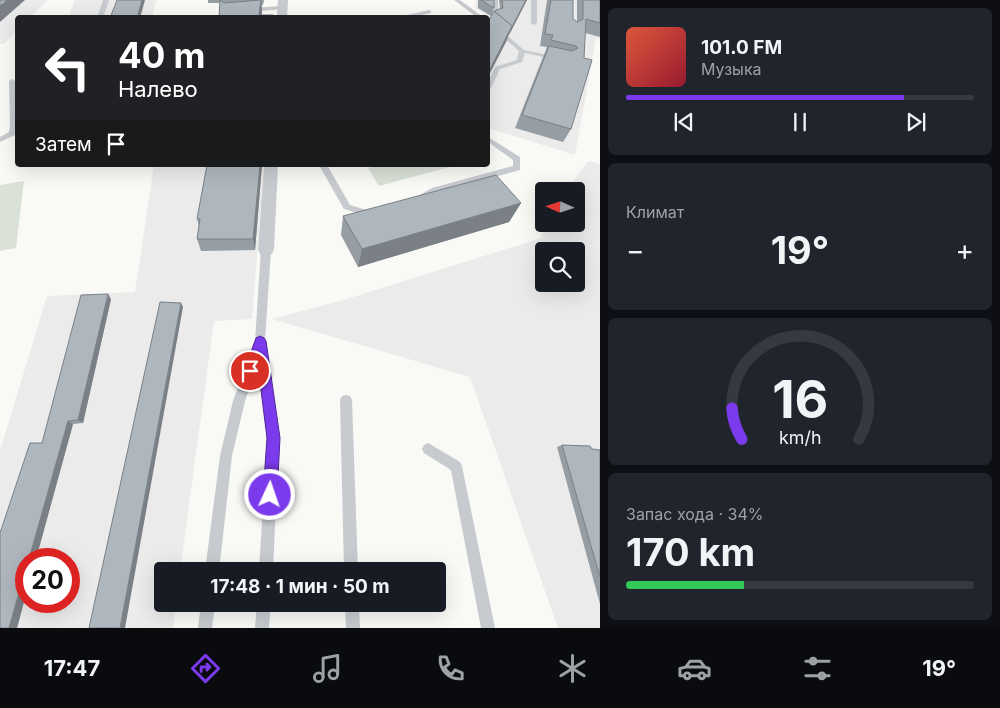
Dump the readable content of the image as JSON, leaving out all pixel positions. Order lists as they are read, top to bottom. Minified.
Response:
{"north":"left","page":{"turn":["40 m","Налево"],"song":["101.0 FM","Музыка"],"then":"Затем","tile":["Климат",["Запас хода · 34%","170 km"]],"heat":["−","19°","+"],"limit":"20","trip":"17:48 · 1 мин · 50 m","tabs":["17:47","19°"],"gauge":["16","km/h"]}}
